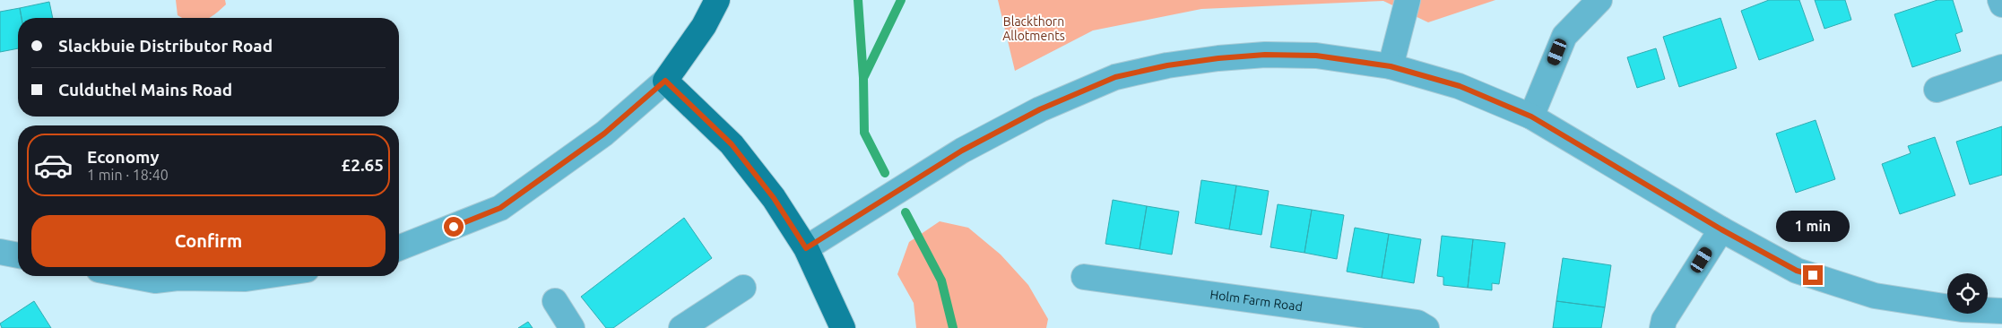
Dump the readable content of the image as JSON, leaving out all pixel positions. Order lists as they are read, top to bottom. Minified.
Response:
{"streets":{"street":["Holm Farm Road"]},"parks":["Blackthorn Allotments"],"page":{"banner":["Slackbuie Distributor Road","Culduthel Mains Road"],"list":[{"name":"Economy","note":"1 min · 18:40","value":"£2.65"}],"buttons":"Confirm","bubble":"1 min"}}
